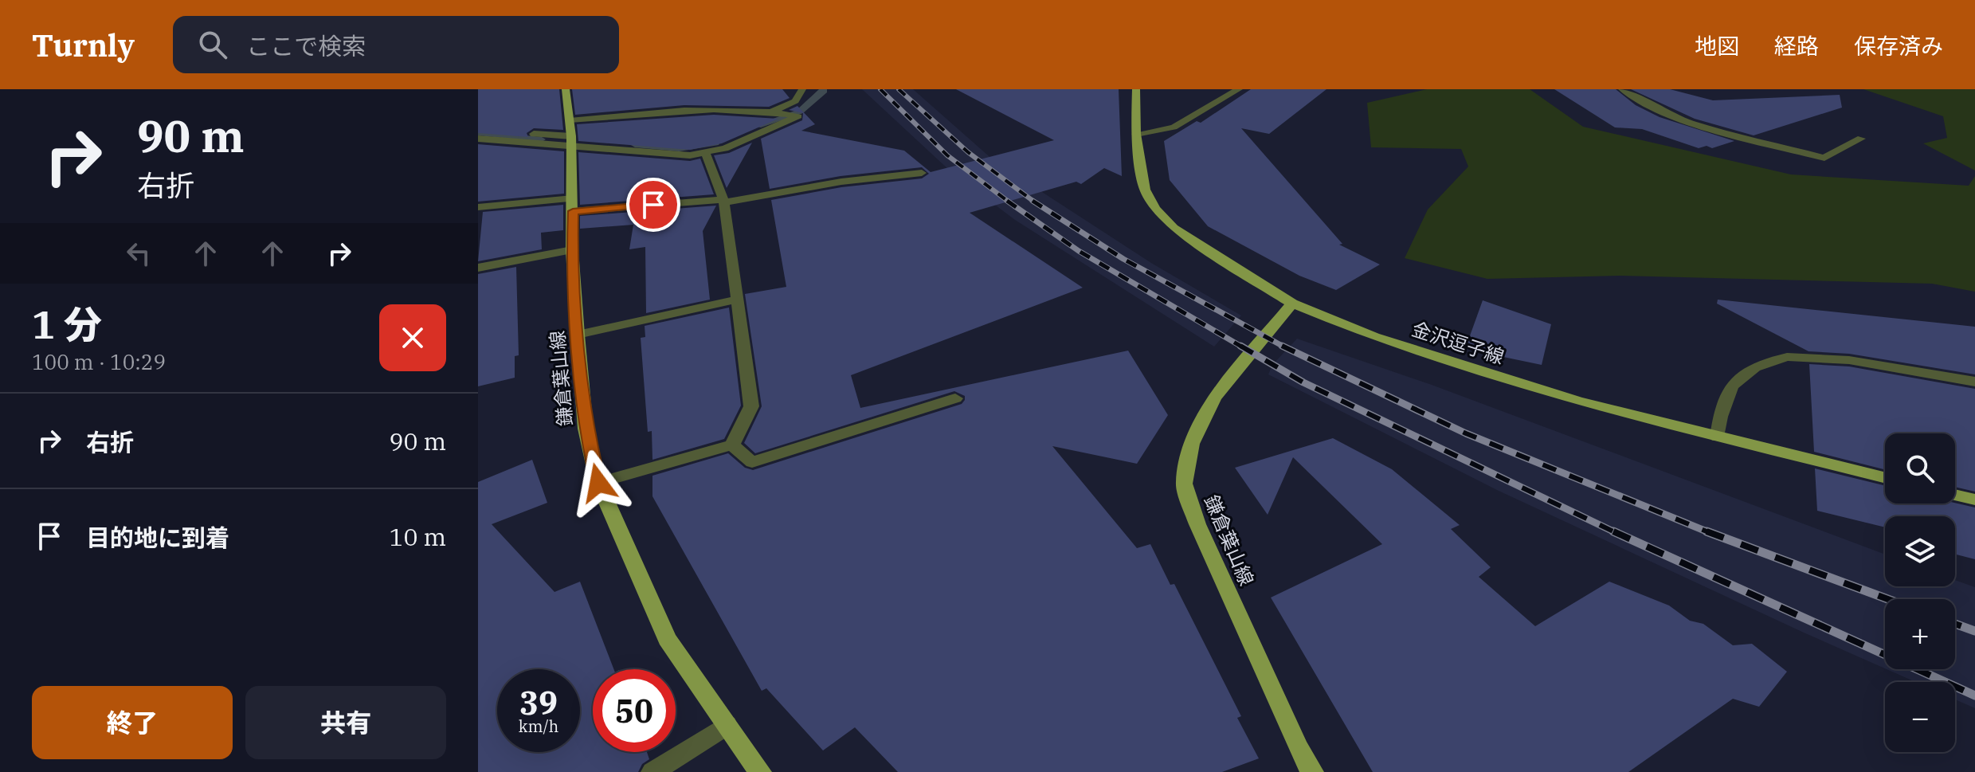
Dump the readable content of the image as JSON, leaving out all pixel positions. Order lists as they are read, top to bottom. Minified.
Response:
{"streets":{"main road":["金沢逗子線","鎌倉葉山線"]},"crossings":[["金沢逗子線","鎌倉葉山線"]],"page":{"header":"Turnly","search":"ここで検索","nav":["地図","経路","保存済み"],"turn":["90 m","右折"],"heading":["1 分","100 m · 10:29"],"list":[{"name":"右折","value":"90 m"},{"name":"目的地に到着","value":"10 m"}],"map_buttons":["+","−"],"speed":"39 km/h","limit":"50","buttons":["終了","共有"]}}
